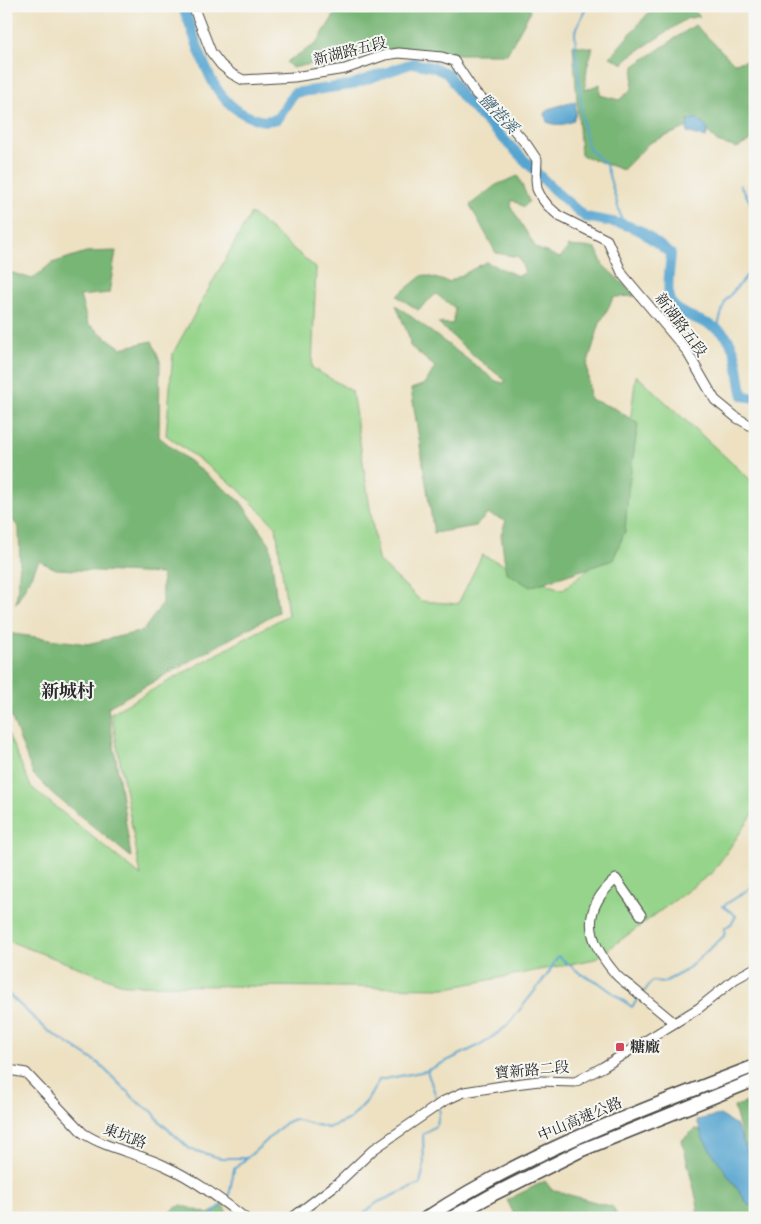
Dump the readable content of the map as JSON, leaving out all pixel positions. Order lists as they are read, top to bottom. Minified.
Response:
{"streets":{"highway":["中山高速公路"],"street":["新湖路五段","寶新路二段","東坑路"]},"districts":["新城村"],"water":["鹽港溪"],"places":{"transit":["糖廠"]}}
